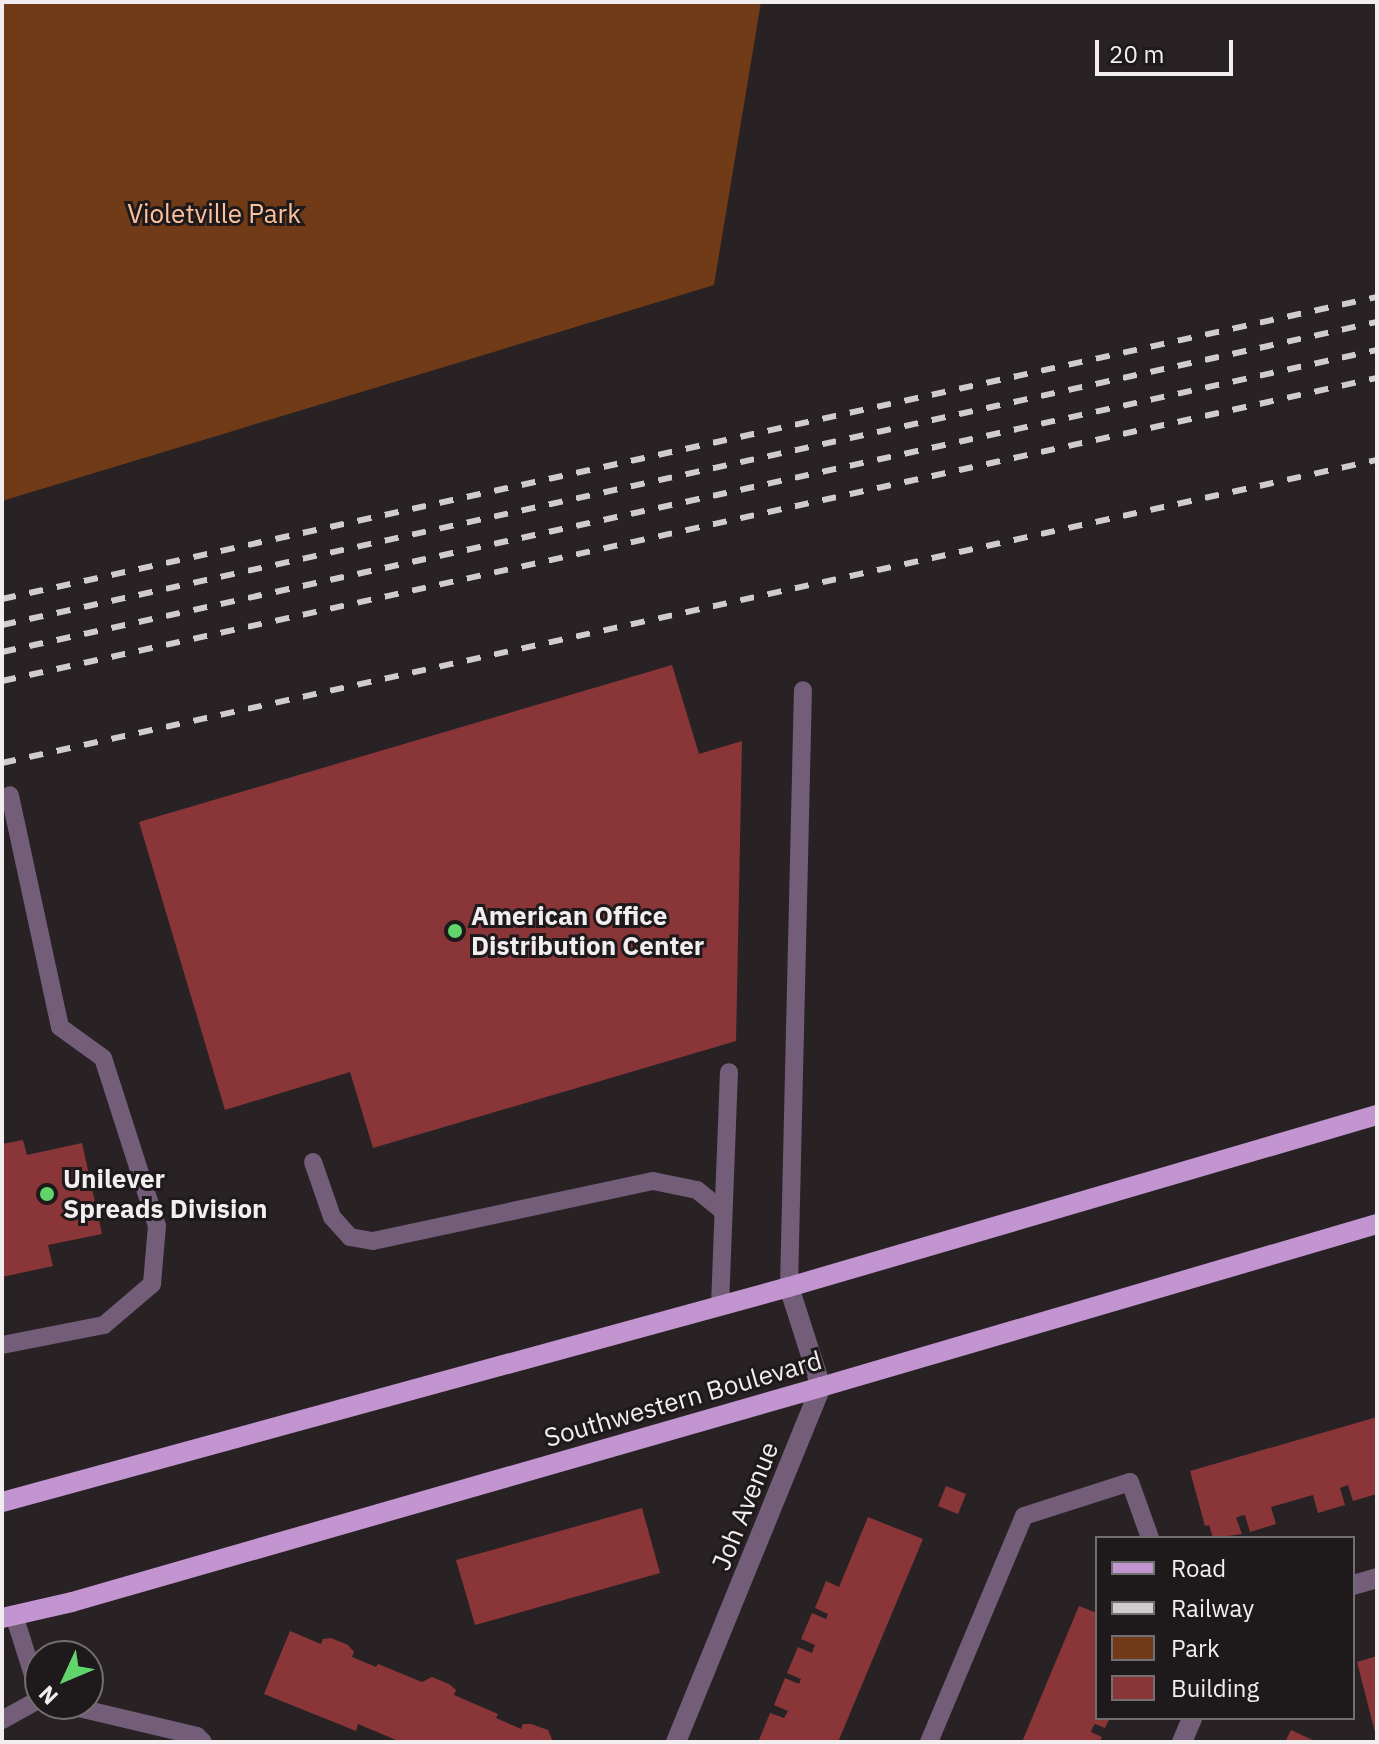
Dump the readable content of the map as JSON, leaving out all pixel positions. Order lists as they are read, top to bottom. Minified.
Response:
{"streets":{"main road":["Southwestern Boulevard"],"street":["Joh Avenue"]},"crossings":[["Southwestern Boulevard","Joh Avenue"]],"parks":["Violetville Park"],"places":["American Office Distribution Center","Unilever Spreads Division"],"legend":["Road","Railway","Park","Building"],"scale_bar":"20 m","north":"bottom left"}
